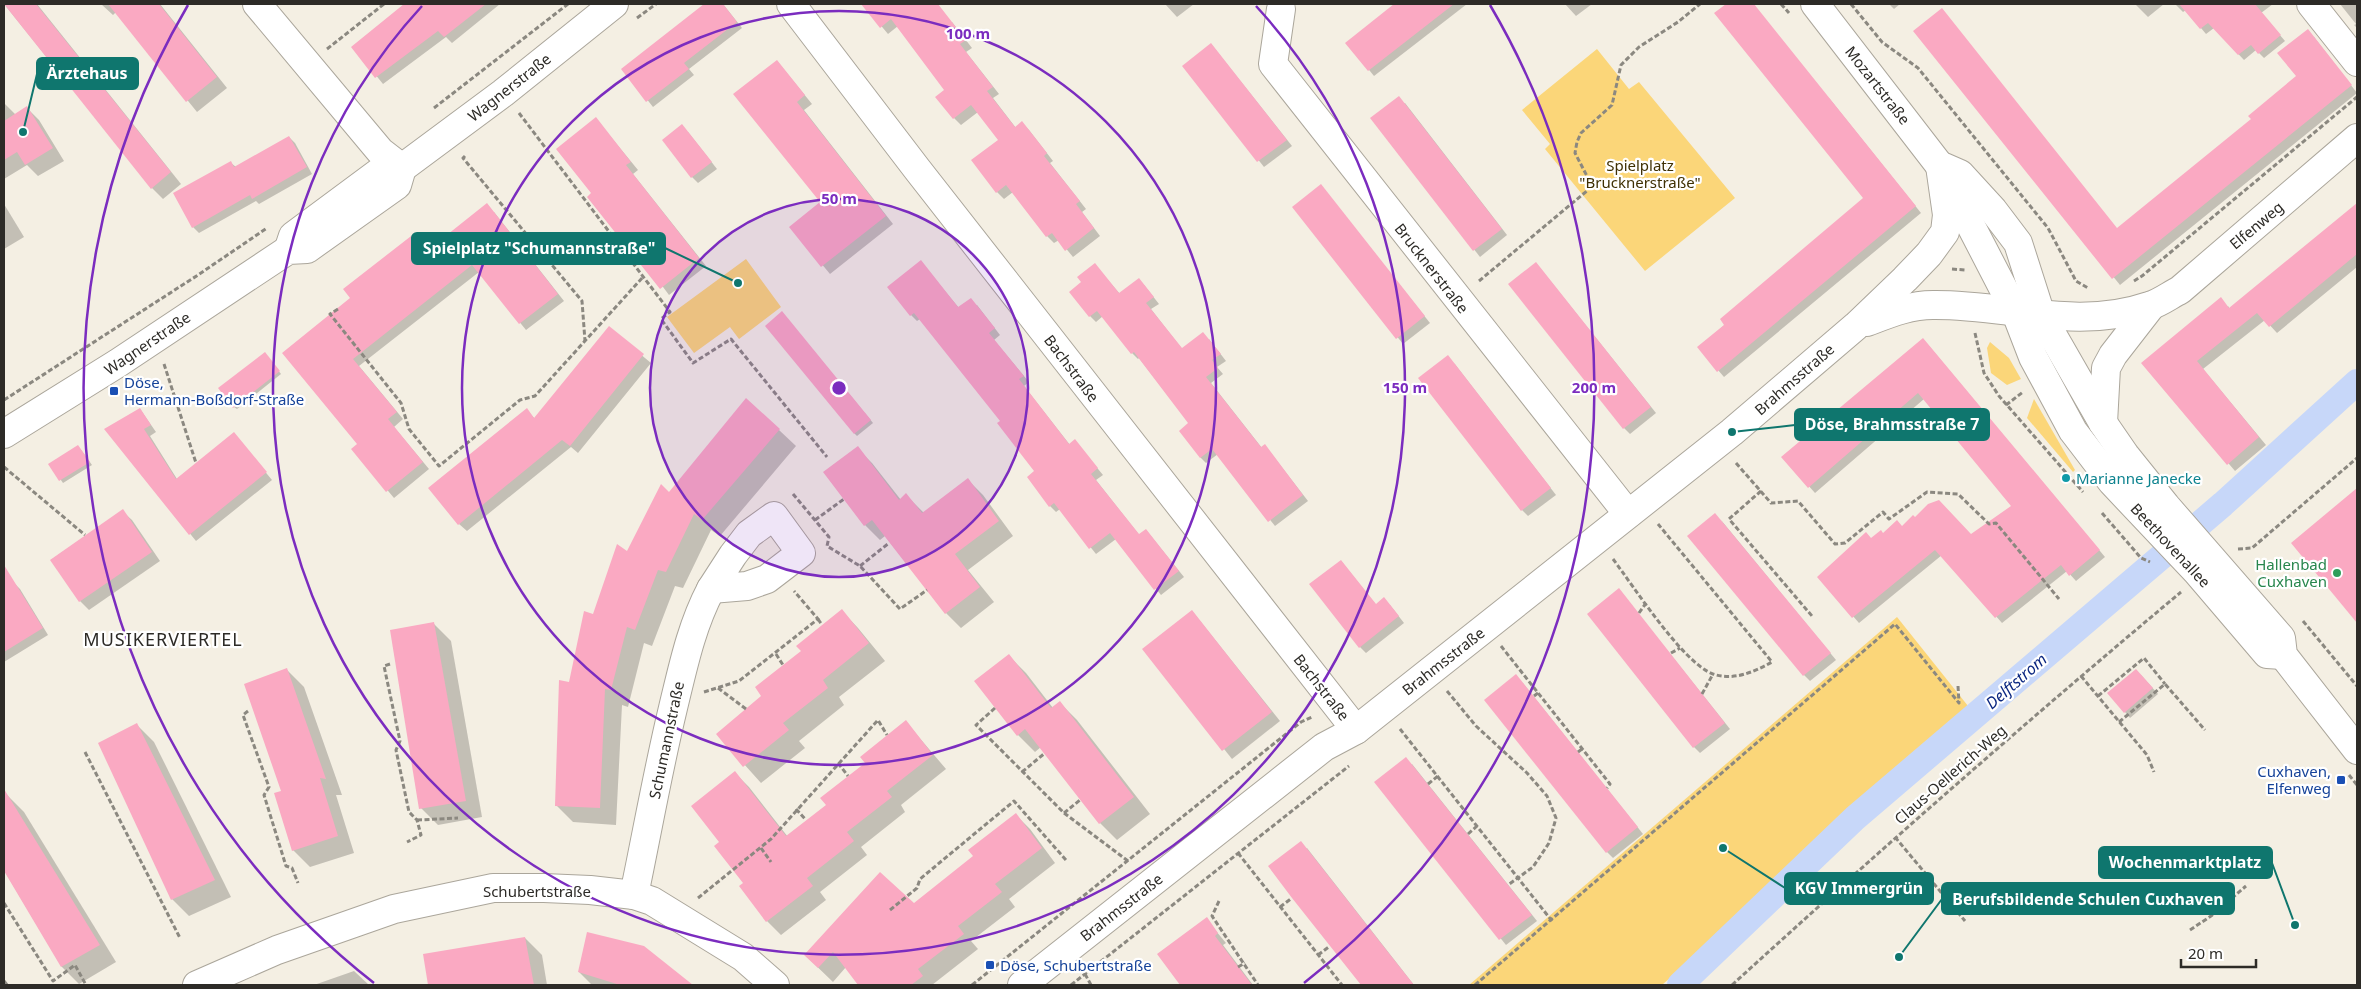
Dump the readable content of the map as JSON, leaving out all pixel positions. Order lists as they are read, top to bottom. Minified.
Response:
{"streets":{"street":["Mozartstraße","Wagnerstraße","Elfenweg","Brucknerstraße","Bachstraße","Brahmsstraße","Beethovenallee","Schumannstraße","Schubertstraße"],"path":["Claus-Oellerich-Weg"]},"crossings":[["Mozartstraße","Elfenweg"],["Mozartstraße","Brahmsstraße"],["Mozartstraße","Beethovenallee"],["Elfenweg","Brahmsstraße"],["Elfenweg","Beethovenallee"],["Brucknerstraße","Brahmsstraße"],["Bachstraße","Brahmsstraße"],["Brahmsstraße","Beethovenallee"],["Beethovenallee","Claus-Oellerich-Weg"],["Schumannstraße","Schubertstraße"]],"districts":["MUSIKERVIERTEL"],"water":["Delftstrom"],"parks":["Spielplatz \"Brucknerstraße\""],"places":{"other":["Ärztehaus","Spielplatz \"Schumannstraße\"","Döse, Brahmsstraße 7","Marianne Janecke","Hallenbad Cuxhaven","KGV Immergrün","Wochenmarktplatz","Berufsbildende Schulen Cuxhaven"],"transit":["Döse, Hermann-Boßdorf-Straße","Cuxhaven, Elfenweg","Döse, Schubertstraße"]},"scale_bar":"20 m","rings":["100 m","50 m","150 m","200 m"]}
